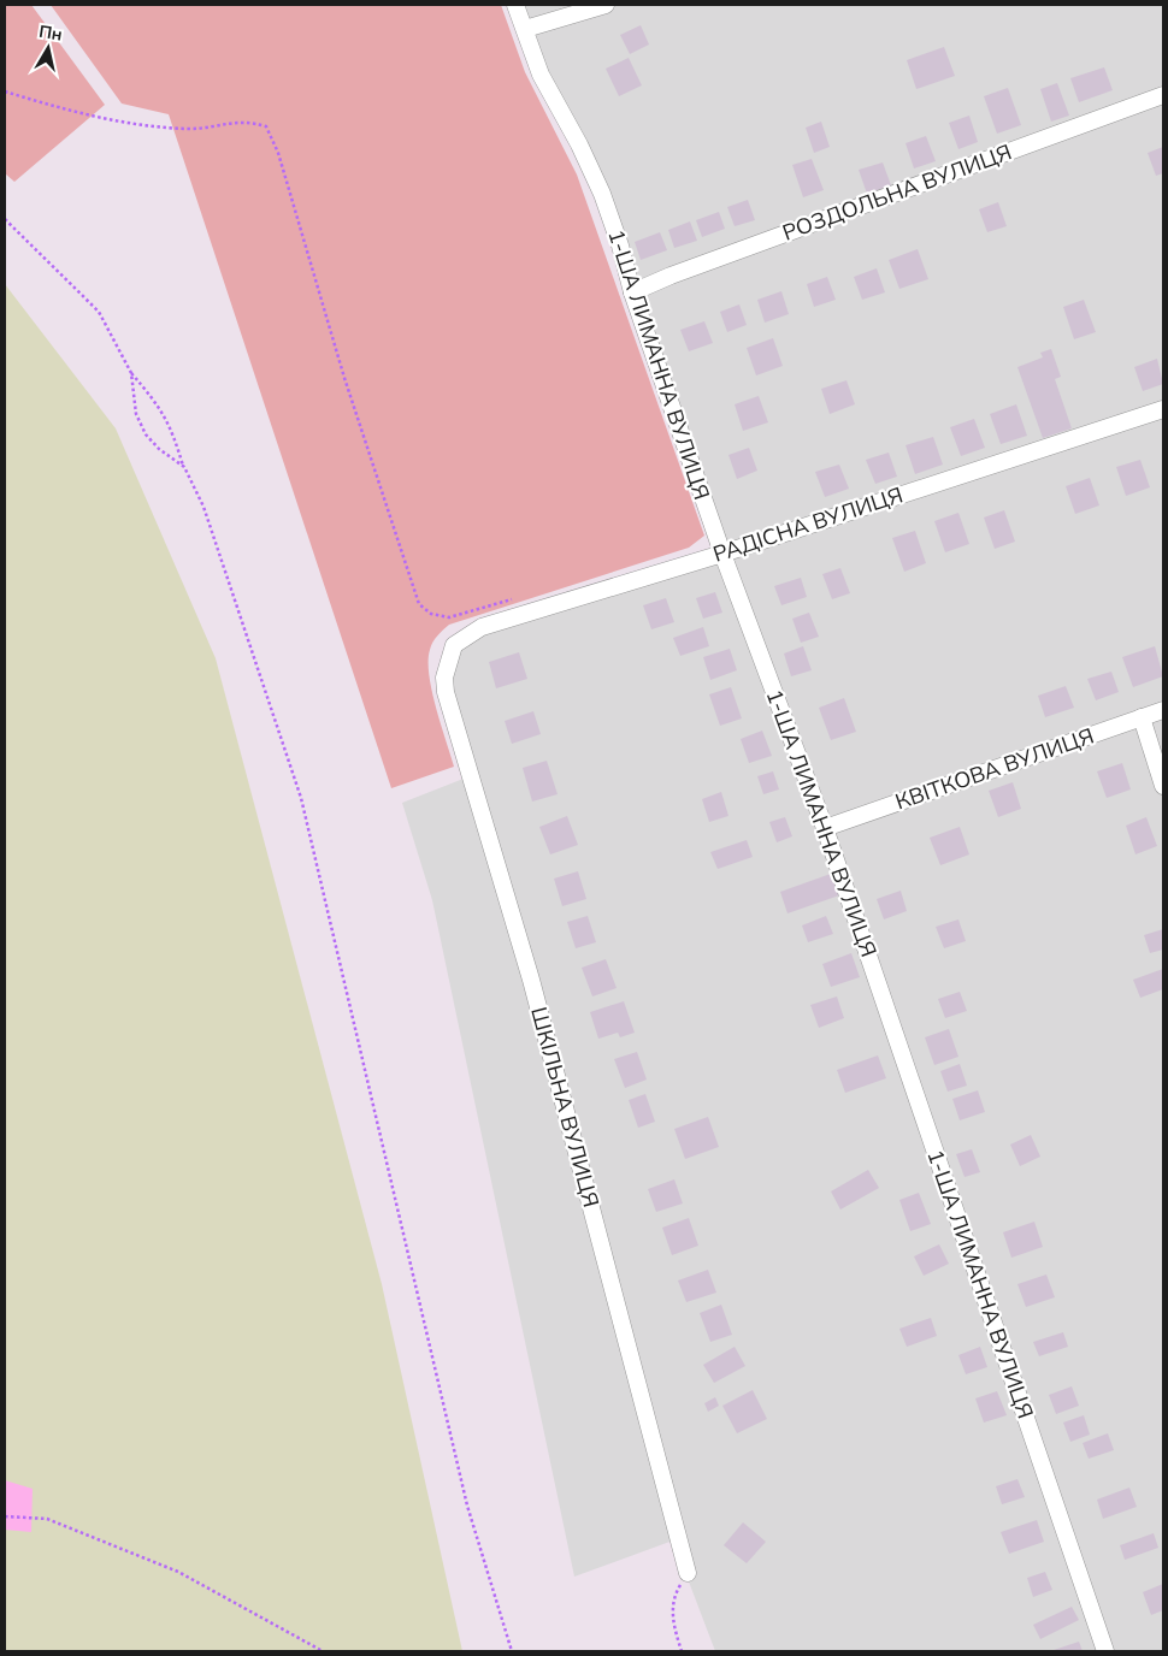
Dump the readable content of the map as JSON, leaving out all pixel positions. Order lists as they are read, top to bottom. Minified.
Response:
{"streets":{"street":["РОЗДОЛЬНА ВУЛИЦЯ","1-ША ЛИМАННА ВУЛИЦЯ","РАДІСНА ВУЛИЦЯ","КВІТКОВА ВУЛИЦЯ","ШКІЛЬНА ВУЛИЦЯ"]},"crossings":[["РОЗДОЛЬНА ВУЛИЦЯ","1-ША ЛИМАННА ВУЛИЦЯ"],["1-ША ЛИМАННА ВУЛИЦЯ","РАДІСНА ВУЛИЦЯ"],["1-ША ЛИМАННА ВУЛИЦЯ","КВІТКОВА ВУЛИЦЯ"],["РАДІСНА ВУЛИЦЯ","ШКІЛЬНА ВУЛИЦЯ"]],"north":"top"}
